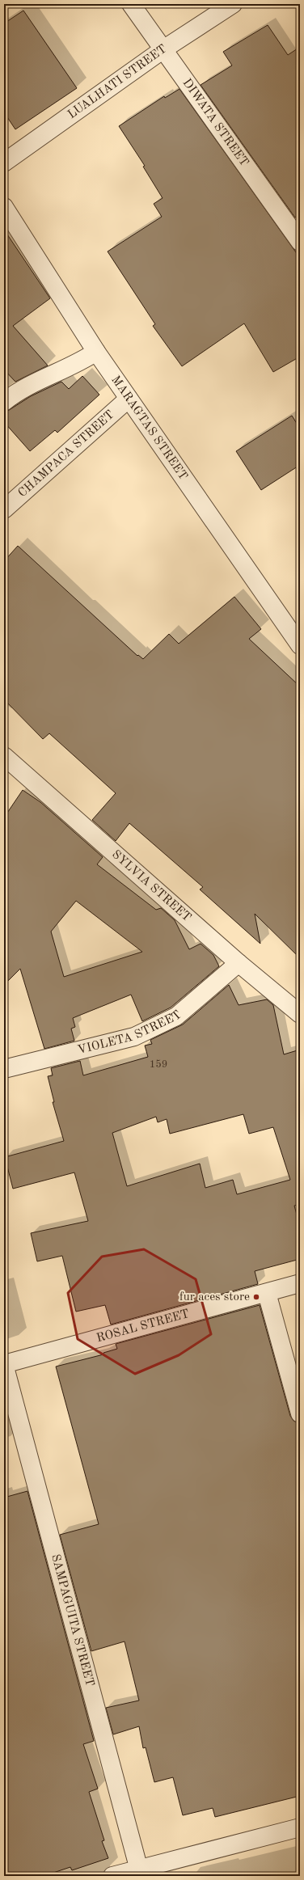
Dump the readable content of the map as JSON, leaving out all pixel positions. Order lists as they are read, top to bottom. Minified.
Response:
{"streets":{"street":["LUALHATI STREET","DIWATA STREET","MARAGTAS STREET","CHAMPACA STREET","SYLVIA STREET","VIOLETA STREET","ROSAL STREET","SAMPAGUITA STREET"]},"crossings":[["LUALHATI STREET","DIWATA STREET"],["MARAGTAS STREET","CHAMPACA STREET"],["SYLVIA STREET","VIOLETA STREET"],["ROSAL STREET","SAMPAGUITA STREET"]],"places":["fur aces store"],"house_numbers":["159"]}
